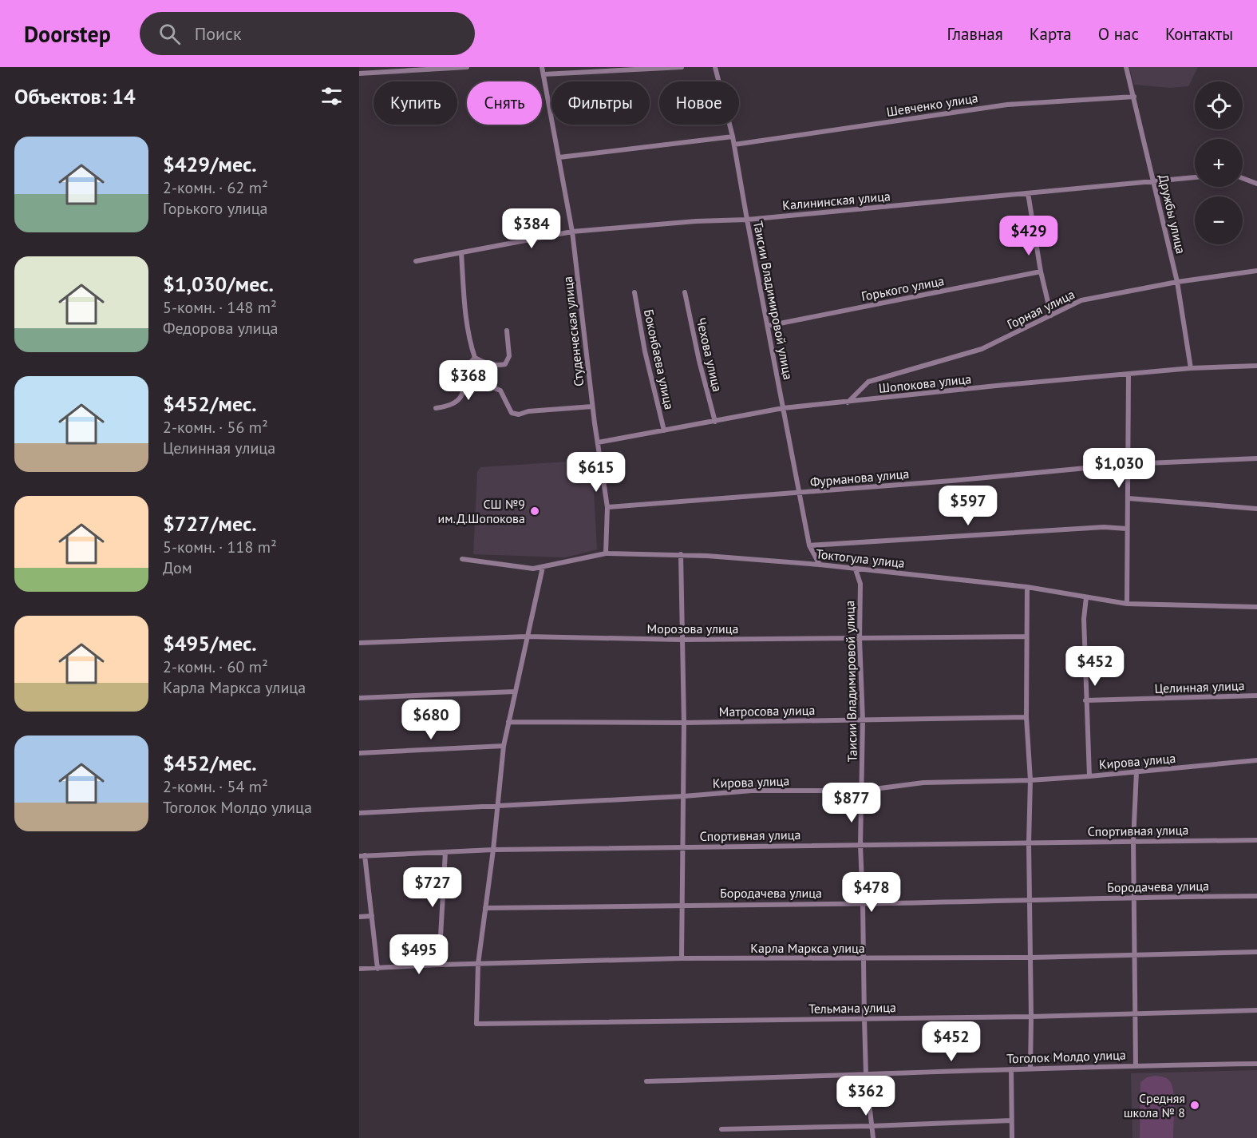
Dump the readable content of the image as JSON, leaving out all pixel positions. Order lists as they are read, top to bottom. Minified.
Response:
{"streets":{"street":["Шевченко улица","Калининская улица","Дружбы улица","Горького улица","Таисии Владимировой улица","Горная улица","Студенческая улица","Чехова улица","Боконбаева улица","Шопокова улица","Фурманова улица","Токтогула улица","Морозова улица","Целинная улица","Матросова улица","Кирова улица","Спортивная улица","Бородачева улица","Карла Маркса улица","Тельмана улица","Тоголок Молдо улица"]},"crossings":[["Шевченко улица","Дружбы улица"],["Шевченко улица","Таисии Владимировой улица"],["Калининская улица","Дружбы улица"],["Калининская улица","Таисии Владимировой улица"],["Калининская улица","Студенческая улица"],["Дружбы улица","Горная улица"],["Дружбы улица","Шопокова улица"],["Горького улица","Таисии Владимировой улица"],["Таисии Владимировой улица","Шопокова улица"],["Таисии Владимировой улица","Фурманова улица"],["Таисии Владимировой улица","Токтогула улица"],["Таисии Владимировой улица","Морозова улица"],["Таисии Владимировой улица","Матросова улица"],["Таисии Владимировой улица","Кирова улица"],["Таисии Владимировой улица","Спортивная улица"],["Таисии Владимировой улица","Бородачева улица"],["Таисии Владимировой улица","Карла Маркса улица"],["Таисии Владимировой улица","Тельмана улица"],["Таисии Владимировой улица","Тоголок Молдо улица"],["Горная улица","Шопокова улица"],["Студенческая улица","Шопокова улица"],["Чехова улица","Шопокова улица"],["Боконбаева улица","Шопокова улица"],["Карла Маркса улица","Тельмана улица"]],"places":["СШ №9 им.Д.Шопокова","Средняя школа № 8"],"page":{"header":"Doorstep","search":"Поиск","nav":["Главная","Карта","О нас","Контакты"],"heading":"Объектов: 14","map_buttons":["+","−"],"chip":["Купить","Снять","Фильтры","Новое"],"list":[{"name":"$429/мес.","note":"2-комн. · 62 m² · Горького улица"},{"name":"$1,030/мес.","note":"5-комн. · 148 m² · Федорова улица"},{"name":"$452/мес.","note":"2-комн. · 56 m² · Целинная улица"},{"name":"$727/мес.","note":"5-комн. · 118 m² · Дом"},{"name":"$495/мес.","note":"2-комн. · 60 m² · Карла Маркса улица"},{"name":"$452/мес.","note":"2-комн. · 54 m² · Тоголок Молдо улица"}],"price":["$384","$429","$368","$1,030","$615","$597","$452","$680","$877","$727","$478","$495","$452","$362"]}}
